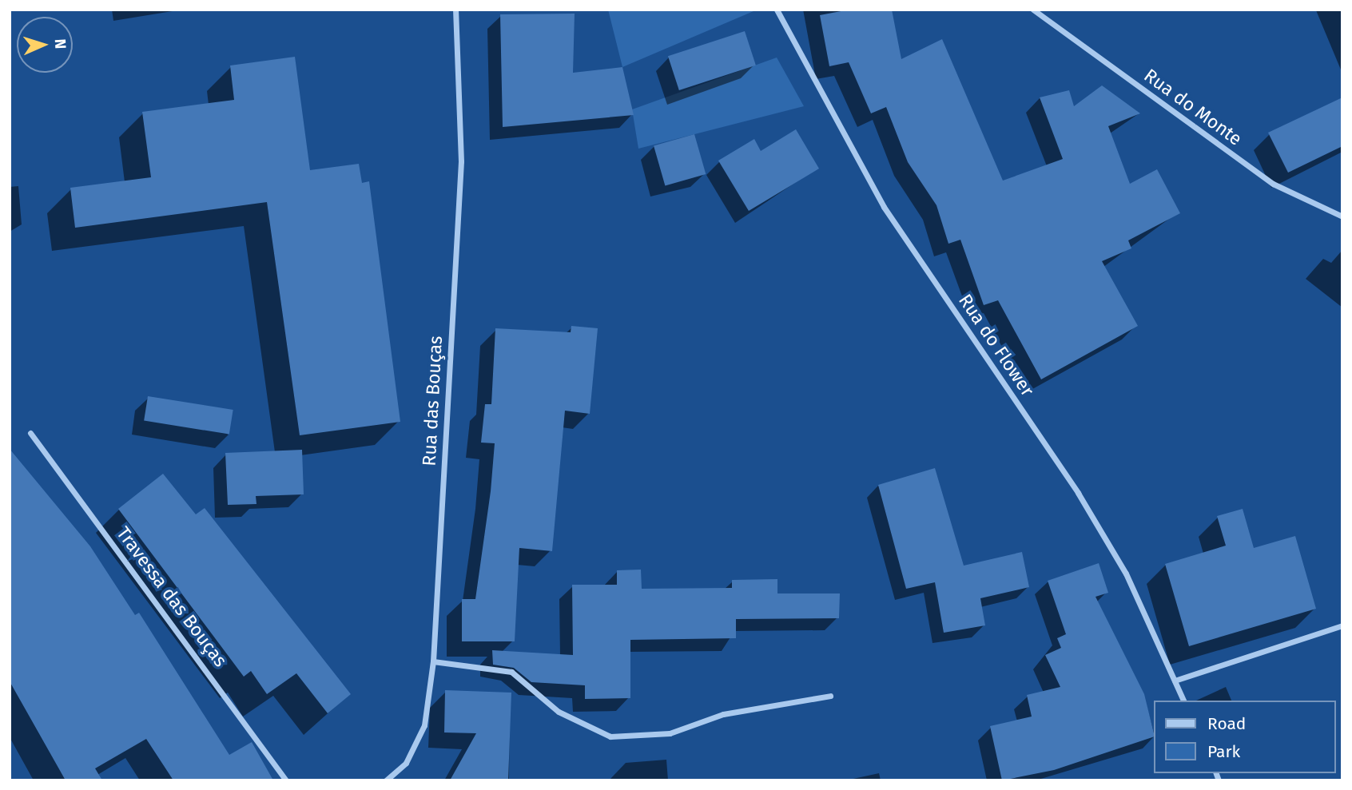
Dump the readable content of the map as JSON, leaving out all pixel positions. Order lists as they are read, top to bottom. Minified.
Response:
{"streets":{"street":["Rua do Monte","Rua do Flower","Rua das Bouças","Travessa das Bouças"]},"legend":["Road","Park"],"north":"right"}
